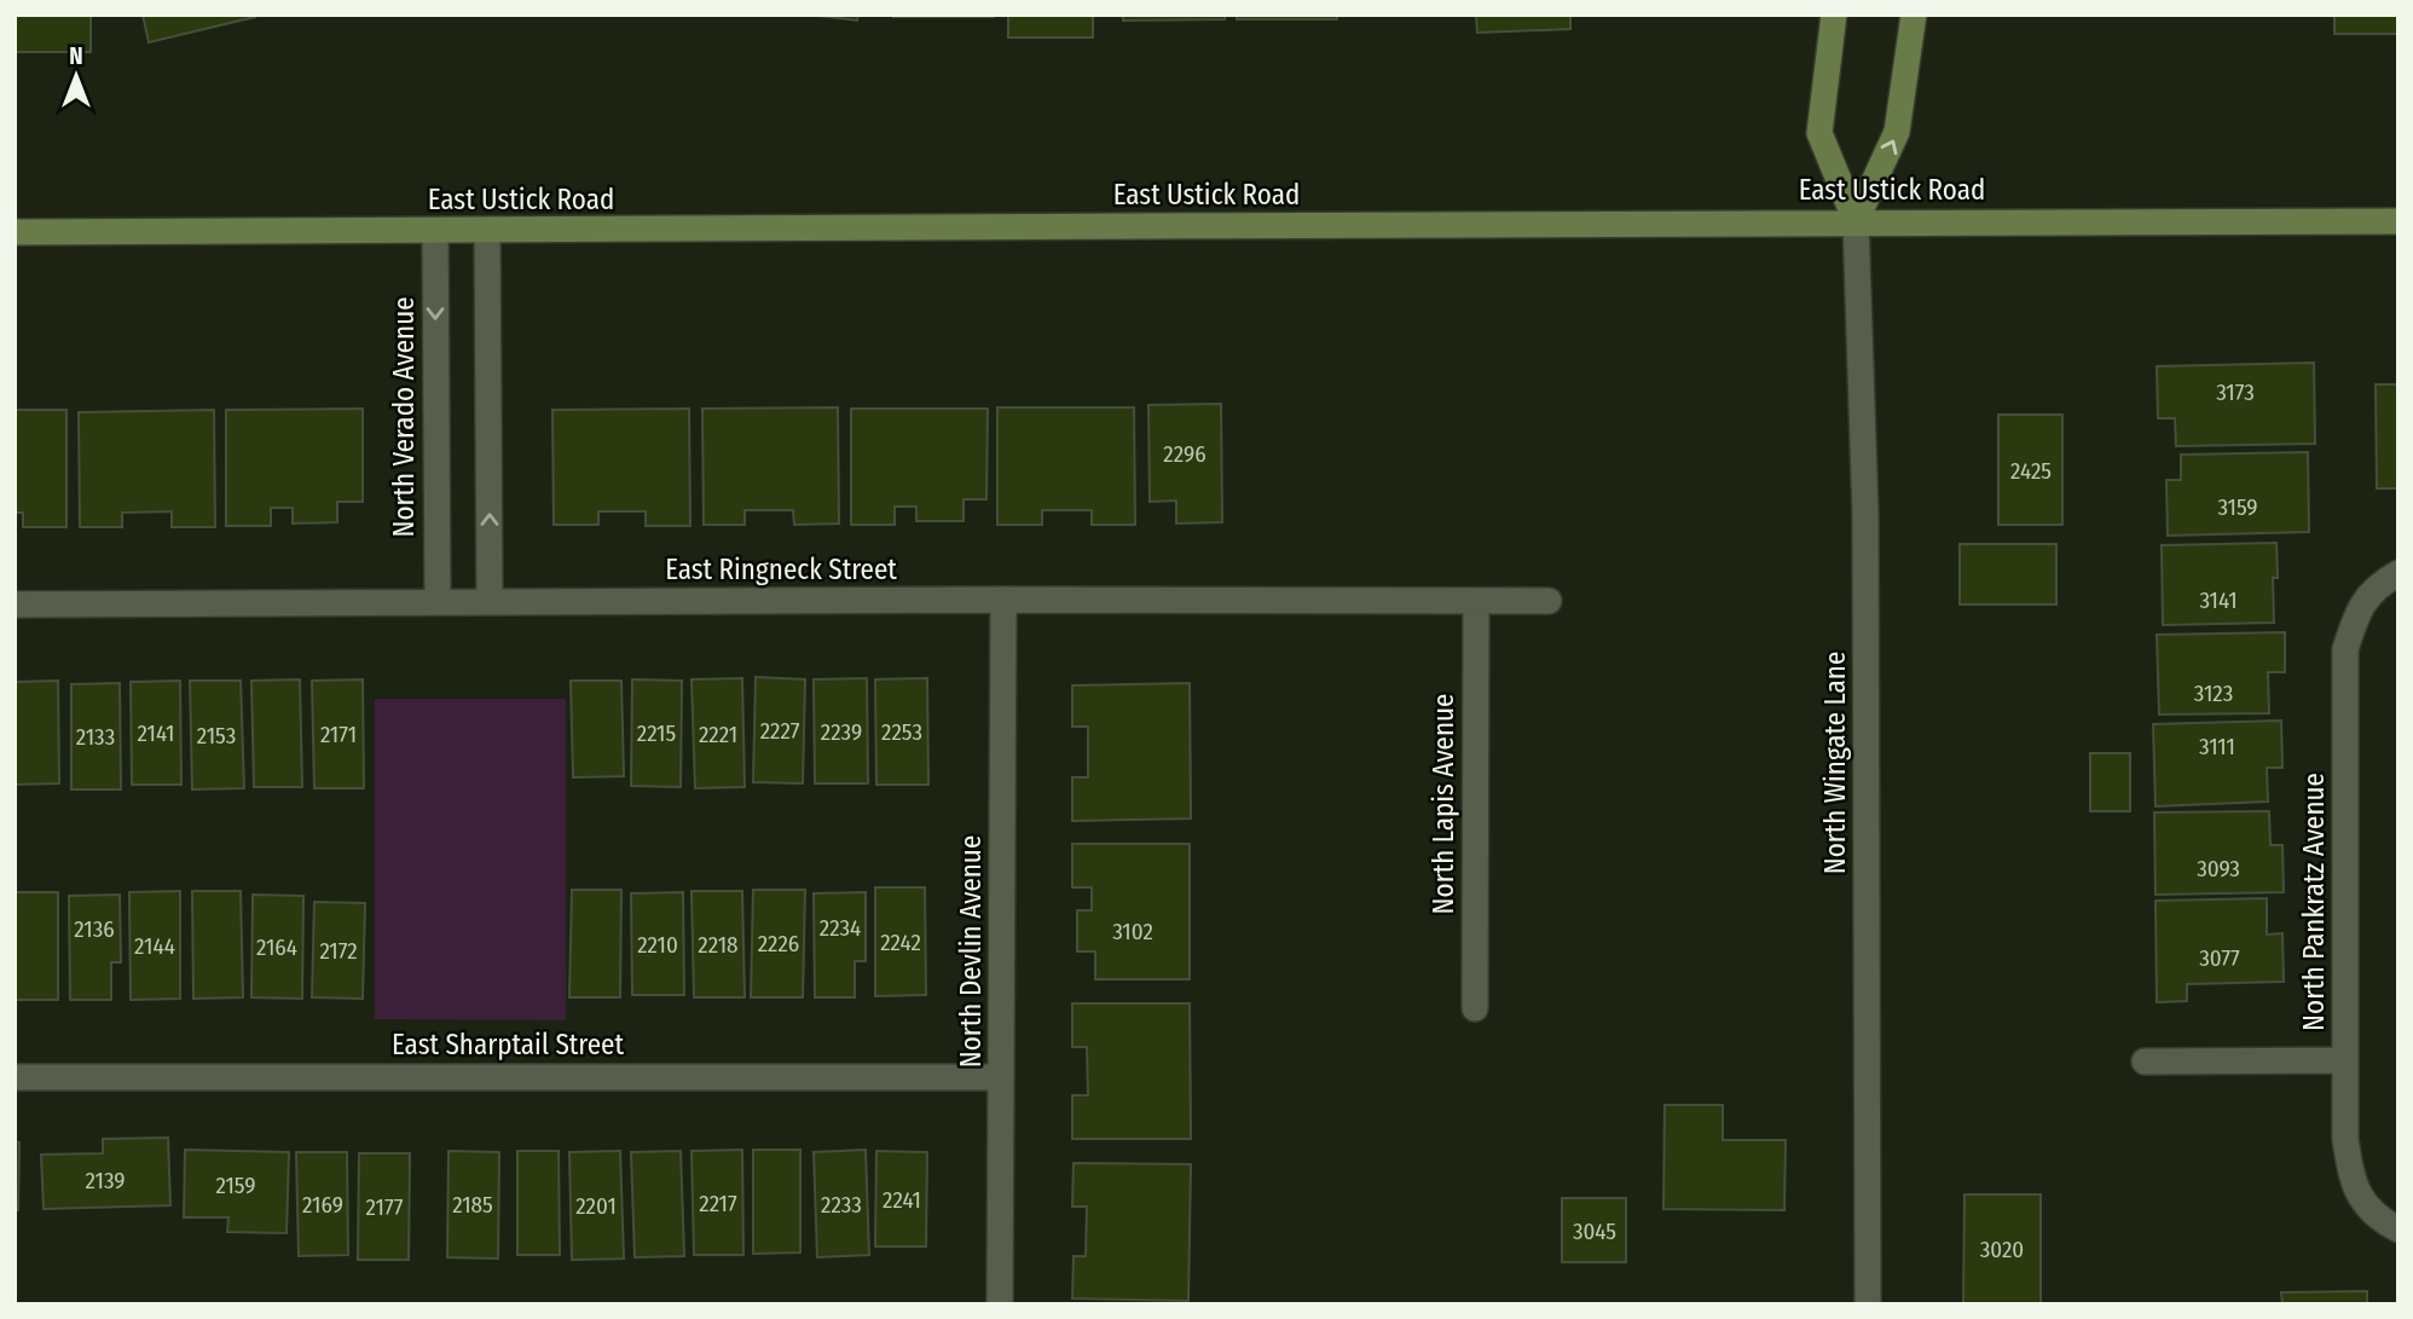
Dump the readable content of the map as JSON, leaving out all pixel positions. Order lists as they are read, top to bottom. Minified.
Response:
{"streets":{"main road":["East Ustick Road"],"street":["North Verado Avenue","East Ringneck Street","North Wingate Lane","North Lapis Avenue","North Pankratz Avenue","North Devlin Avenue","East Sharptail Street"]},"crossings":[["East Ustick Road","North Verado Avenue"],["East Ustick Road","North Wingate Lane"],["North Verado Avenue","East Ringneck Street"],["East Ringneck Street","North Lapis Avenue"],["East Ringneck Street","North Devlin Avenue"],["North Devlin Avenue","East Sharptail Street"]],"house_numbers":["3173","2296","2425","3159","3141","3123","2227","2239","2253","2141","2215","2171","2221","2153","2133","3111","3093","2234","2136","3102","2242","2226","2210","2218","2144","2164","2172","3077","2139","2159","2241","2217","2169","2185","2233","2201","2177","3045","3020"],"north":"top"}
